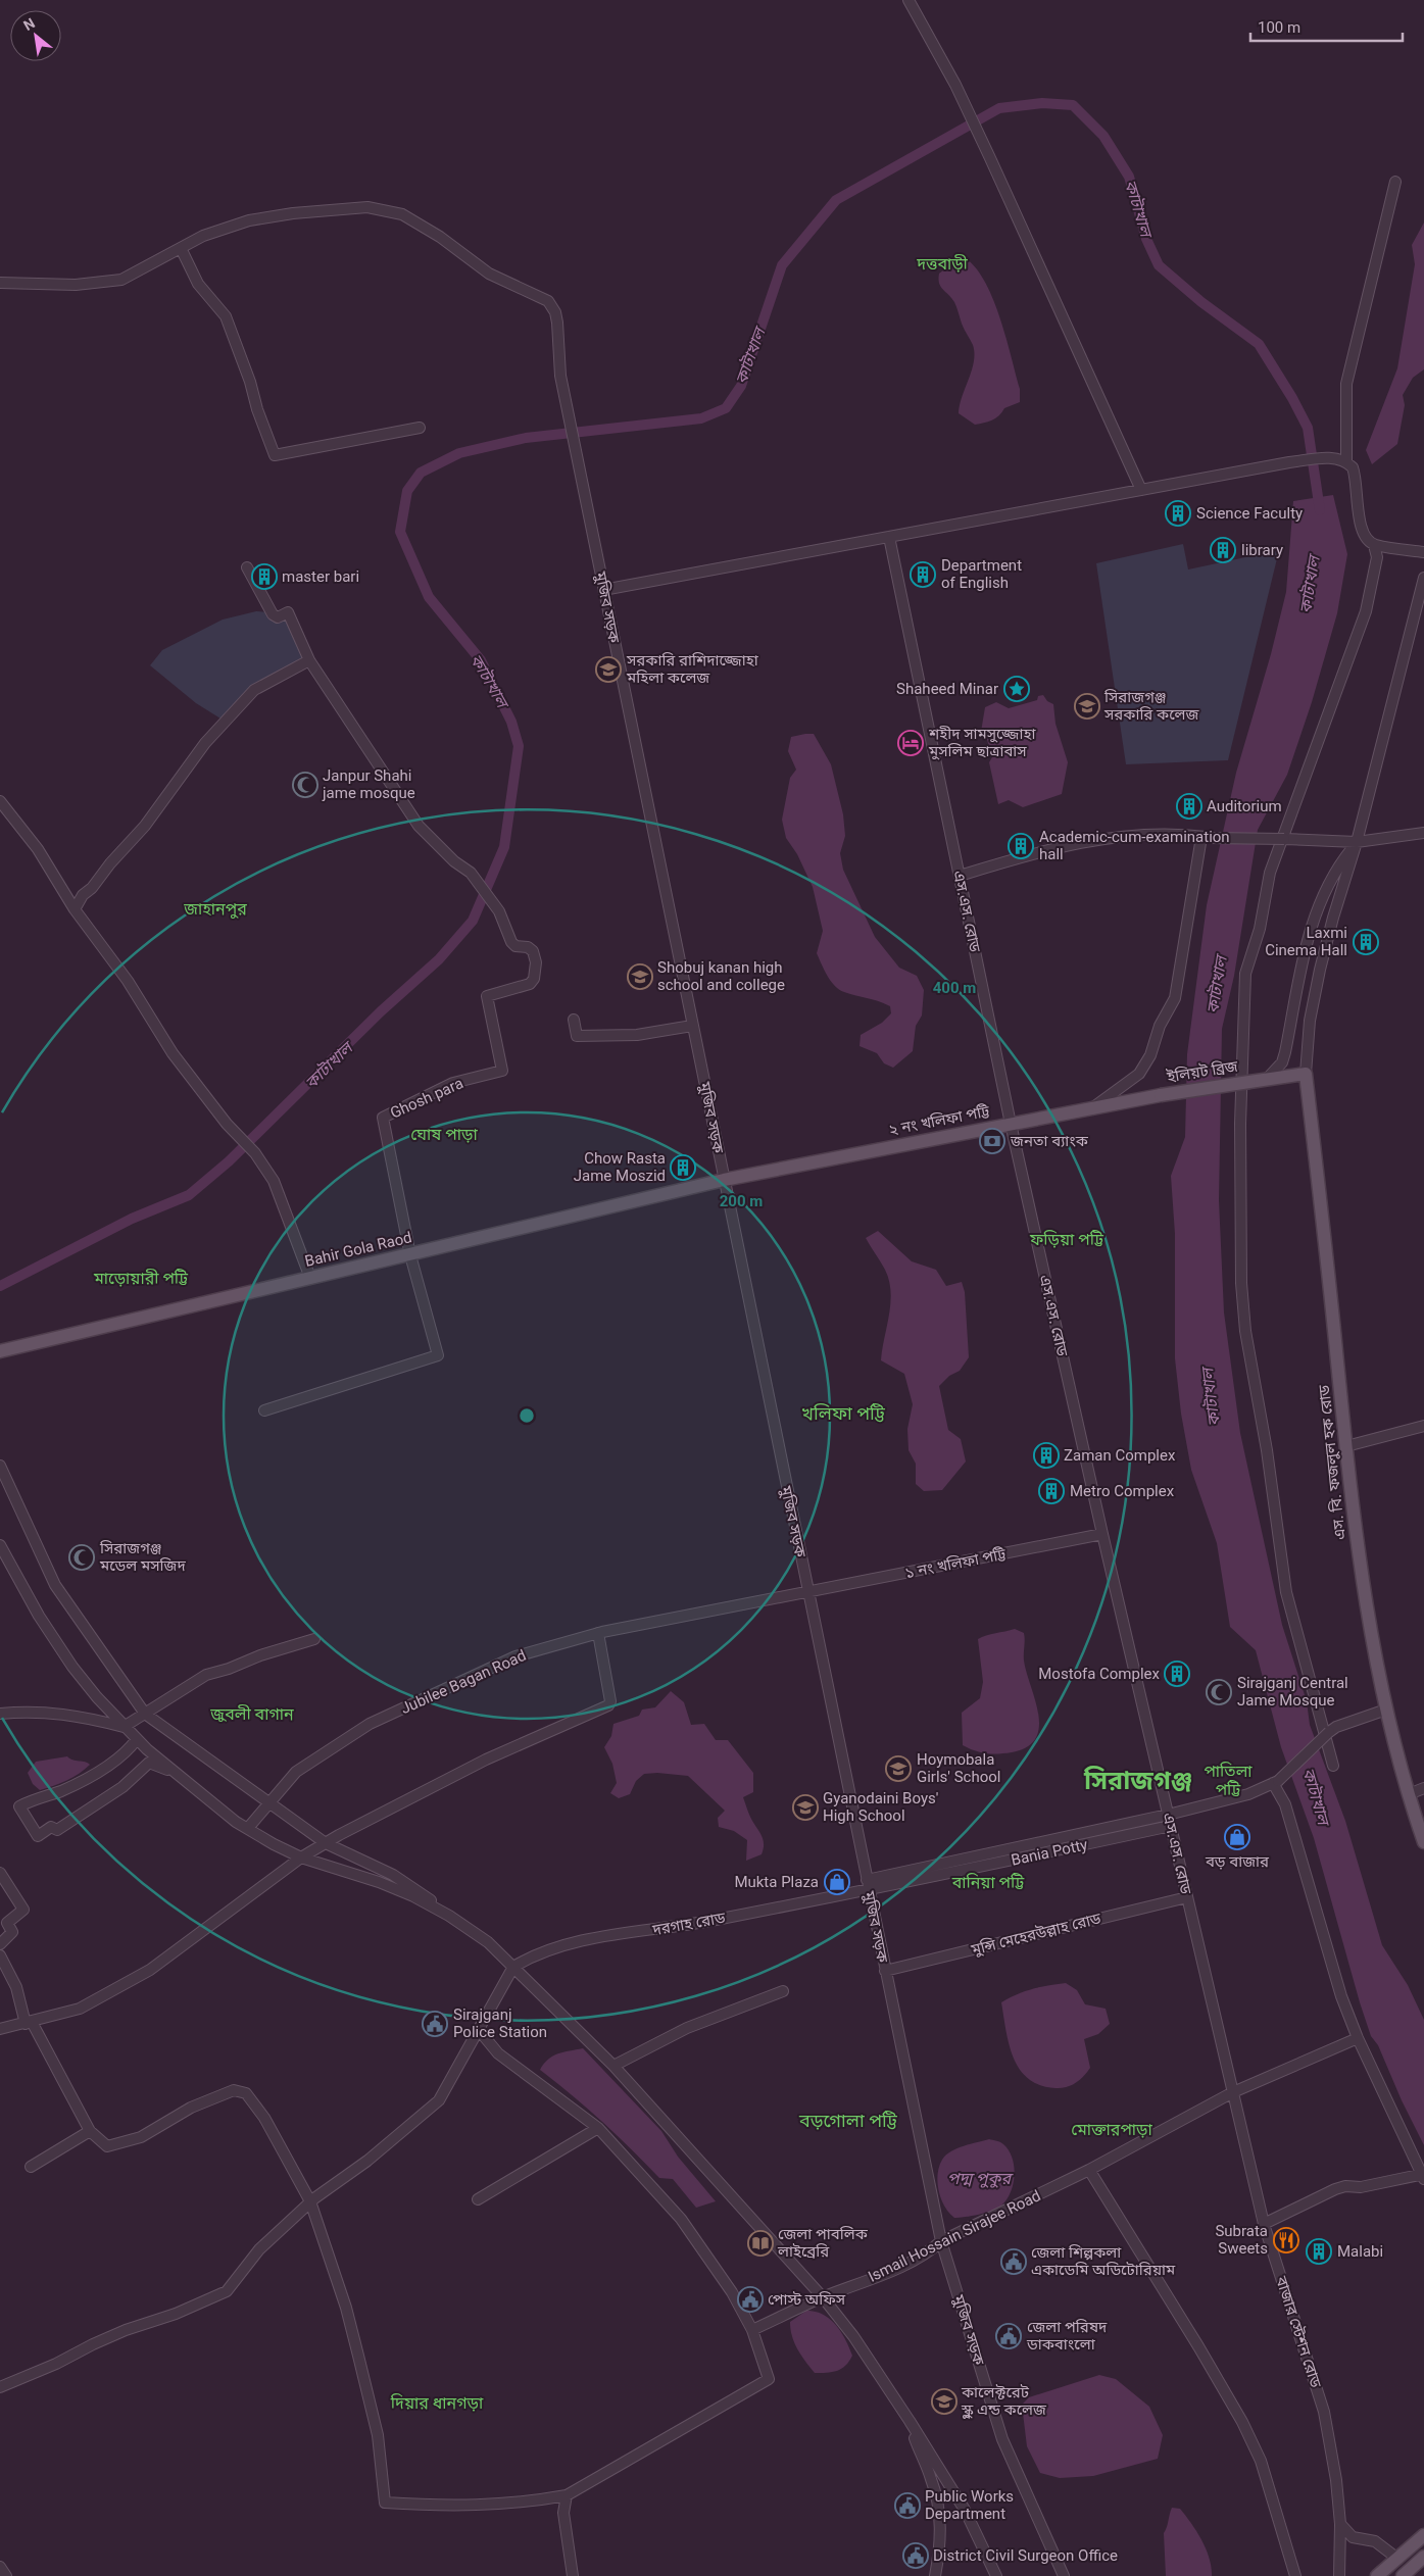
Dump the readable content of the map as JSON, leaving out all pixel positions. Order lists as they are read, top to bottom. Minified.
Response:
{"streets":{"main road":["ইলিয়ট ব্রিজ","২ নং খলিফা পট্টি","Bahir Gola Raod","এস. বি. ফজলুল হক রোড"],"street":["মুজিব সড়ক","এস.এস. রোড","Ghosh para","১ নং খলিফা পট্টি","Jubilee Bagan Road","Bania Potty","দরগাহ রোড","মুন্সি মেহেরউল্লাহ রোড","Ismail Hossain Sirajee Road","বাজার স্টেশন রোড"]},"crossings":[["মুজিব সড়ক","২ নং খলিফা পট্টি"],["মুজিব সড়ক","Bahir Gola Raod"],["মুজিব সড়ক","১ নং খলিফা পট্টি"],["মুজিব সড়ক","Jubilee Bagan Road"],["মুজিব সড়ক","Bania Potty"],["মুজিব সড়ক","দরগাহ রোড"],["মুজিব সড়ক","মুন্সি মেহেরউল্লাহ রোড"],["মুজিব সড়ক","Ismail Hossain Sirajee Road"],["এস.এস. রোড","২ নং খলিফা পট্টি"],["এস.এস. রোড","১ নং খলিফা পট্টি"],["এস.এস. রোড","Bania Potty"],["এস.এস. রোড","দরগাহ রোড"],["এস.এস. রোড","মুন্সি মেহেরউল্লাহ রোড"],["এস.এস. রোড","Ismail Hossain Sirajee Road"],["এস.এস. রোড","বাজার স্টেশন রোড"],["ইলিয়ট ব্রিজ","২ নং খলিফা পট্টি"],["ইলিয়ট ব্রিজ","এস. বি. ফজলুল হক রোড"],["Ghosh para","Bahir Gola Raod"],["২ নং খলিফা পট্টি","Bahir Gola Raod"],["এস. বি. ফজলুল হক রোড","দরগাহ রোড"],["১ নং খলিফা পট্টি","Jubilee Bagan Road"],["Bania Potty","দরগাহ রোড"],["Ismail Hossain Sirajee Road","বাজার স্টেশন রোড"]],"districts":["দত্তবাড়ী","জাহানপুর","ঘোষ পাড়া","ফড়িয়া পট্টি","মাড়োয়ারী পট্টি","খলিফা পট্টি","জুবলী বাগান","পাতিলা পট্টি","সিরাজগঞ্জ","বানিয়া পট্টি","বড়গোলা পট্টি","মোক্তারপাড়া","দিয়ার ধানগড়া"],"water":["কাটাখাল","পদ্ম পুকুর"],"places":{"building":["Science Faculty","library","Department of English","master bari","Auditorium","Academic-cum-examination hall","Laxmi Cinema Hall","Chow Rasta Jame Moszid","Zaman Complex","Metro Complex","Mostofa Complex","Malabi"],"school or university":["সরকারি রাশিদাজ্জোহা মহিলা কলেজ","সিরাজগঞ্জ সরকারি কলেজ","Shobuj kanan high school and college","Hoymobala Girls' School","Gyanodaini Boys' High School","কালেক্টরেট স্কুল এন্ড কলেজ"],"place":["Shaheed Minar"],"hotel":["শহীদ সামসুজ্জোহা মুসলিম ছাত্রাবাস"],"mosque":["Janpur Shahi jame mosque","সিরাজগঞ্জ মডেল মসজিদ","Sirajganj Central Jame Mosque"],"bank":["জনতা ব্যাংক"],"shop":["বড় বাজার","Mukta Plaza"],"public building":["Sirajganj Police Station","জেলা শিল্পকলা একাডেমি অডিটোরিয়াম","পোস্ট অফিস","জেলা পরিষদ ডাকবাংলো","Public Works Department","District Civil Surgeon Office"],"restaurant":["Subrata Sweets"],"library":["জেলা পাবলিক লাইব্রেরি"]},"scale_bar":"100 m","north":"top left","rings":["400 m","200 m"]}
